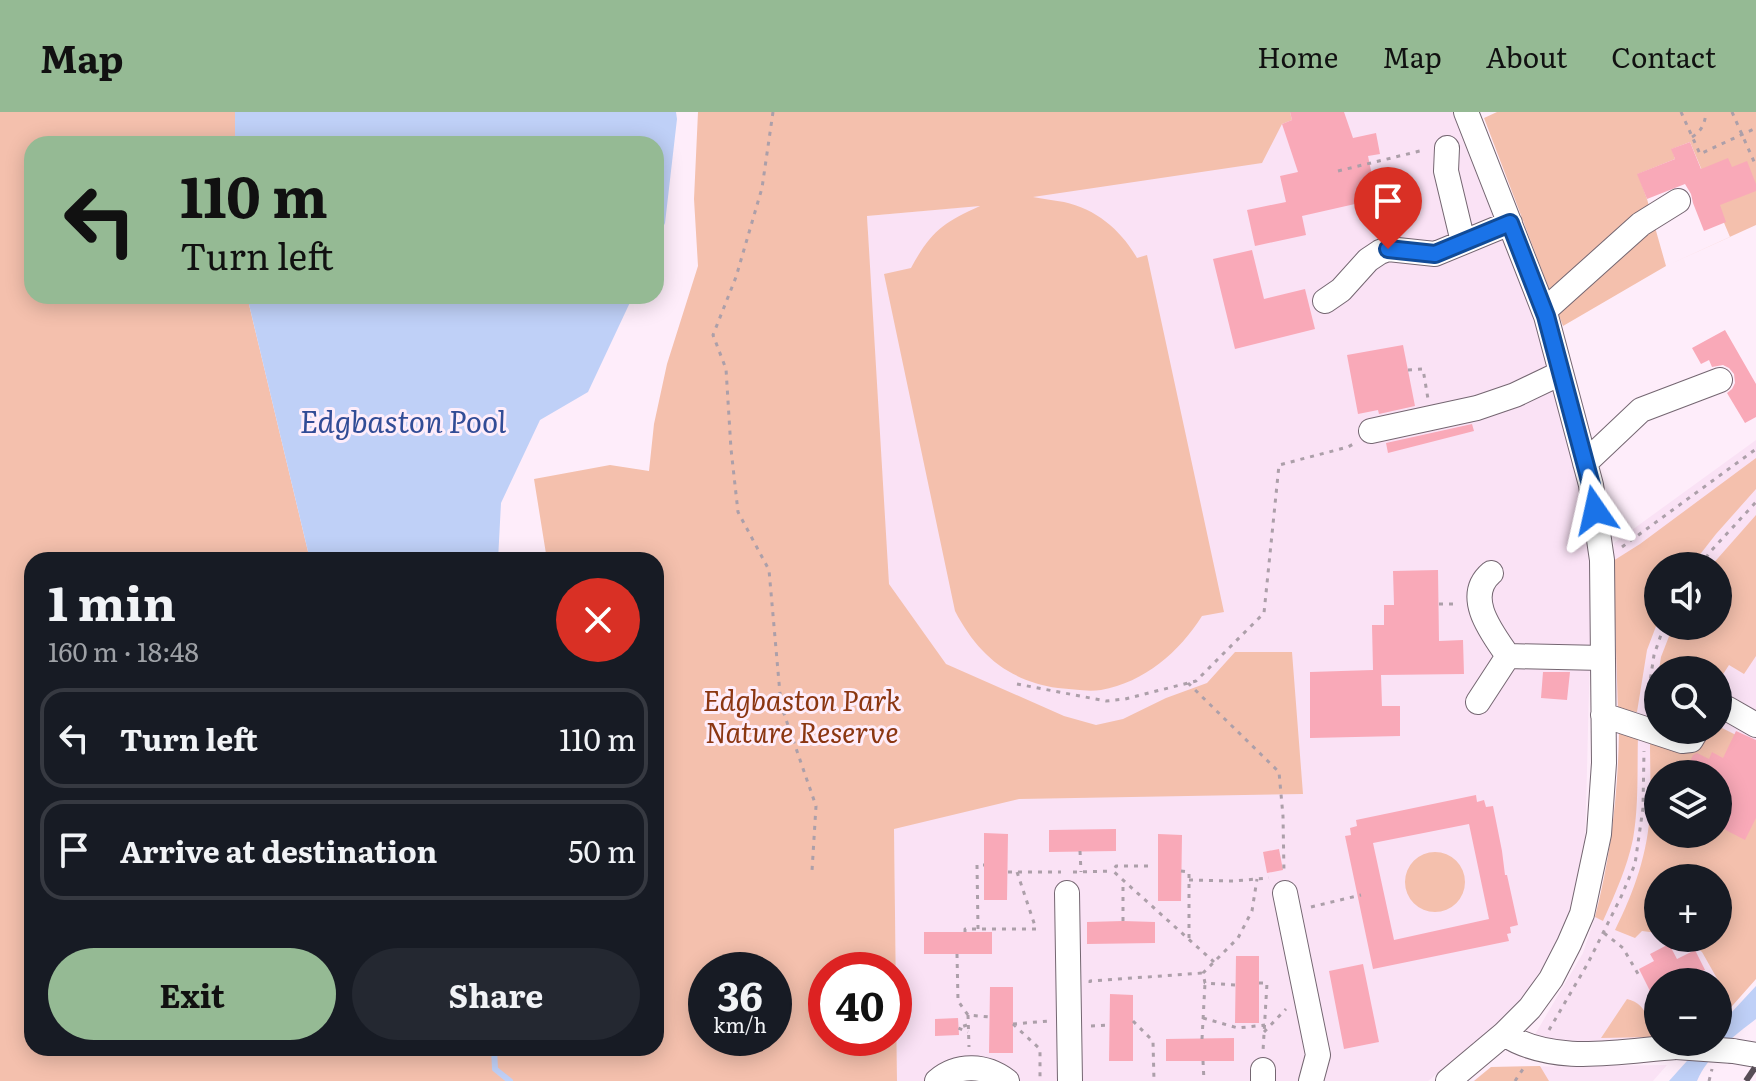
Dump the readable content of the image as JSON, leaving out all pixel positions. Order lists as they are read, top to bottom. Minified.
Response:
{"water":["Edgbaston Pool"],"parks":["Edgbaston Park Nature Reserve"],"page":{"header":"Map","nav":["Home","Map","About","Contact"],"turn":["110 m","Turn left"],"map_buttons":["+","−"],"heading":["1 min","160 m · 18:48"],"list":[{"name":"Turn left","value":"110 m"},{"name":"Arrive at destination","value":"50 m"}],"buttons":["Exit","Share"],"speed":"36 km/h","limit":"40"}}
